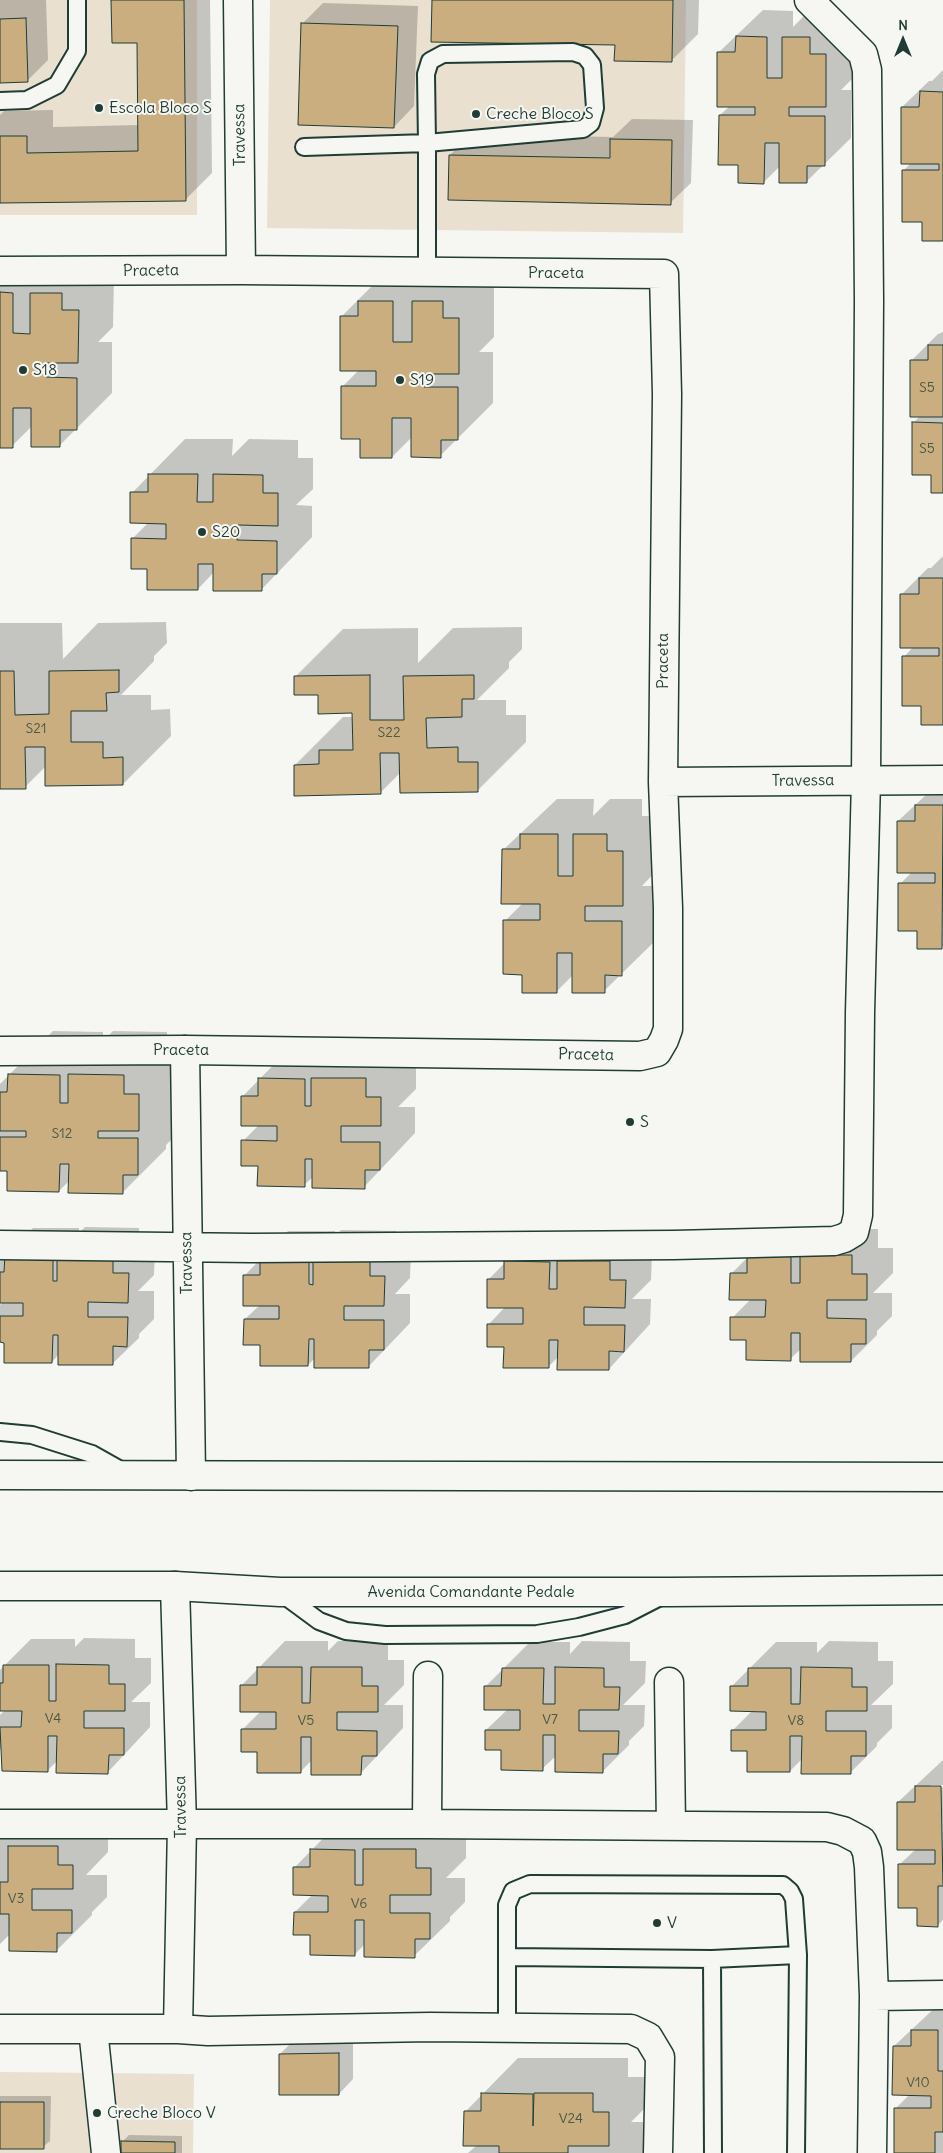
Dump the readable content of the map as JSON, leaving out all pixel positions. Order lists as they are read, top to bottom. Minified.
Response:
{"streets":{"street":["Travessa","Praceta","Avenida Comandante Pedale"]},"crossings":[["Travessa","Praceta"],["Travessa","Avenida Comandante Pedale"]],"places":["Escola Bloco S","Creche Bloco S","S18","S19","S20","S","V","Creche Bloco V"],"house_numbers":["S5","S5","S21","S22","S12","V4","V7","V5","V8","V3","V6","V10","V24"],"north":"top"}
